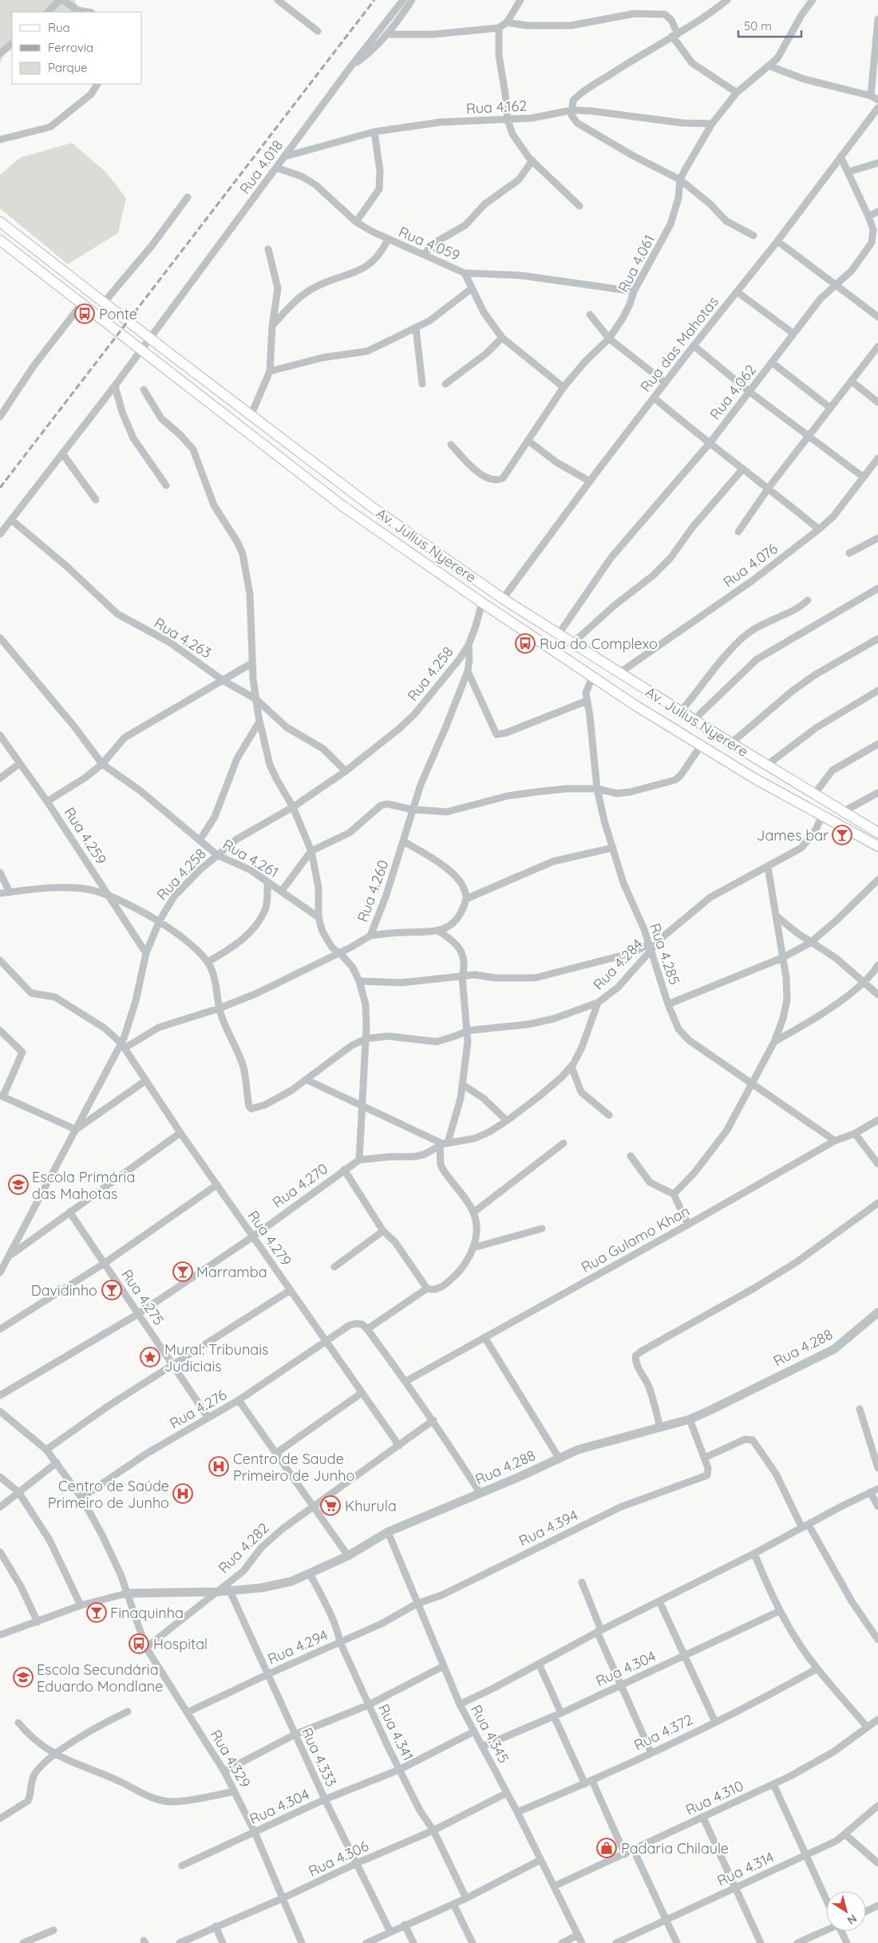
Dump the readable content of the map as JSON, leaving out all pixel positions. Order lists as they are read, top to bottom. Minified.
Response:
{"streets":{"main road":["Av. Julius Nyerere"],"street":["Rua 4.162","Rua 4.018","Rua 4.059","Rua 4.061","Rua das Mahotas","Rua 4.062","Rua 4.076","Rua 4.263","Rua 4.258","Rua 4.259","Rua 4.261","Rua 4.260","Rua 4.285","Rua 4.284","Rua 4.270","Rua 4.279","Rua Gulamo Khan","Rua 4.275","Rua 4.288","Rua 4.276","Rua 4.394","Rua 4.282","Rua 4.294","Rua 4.304","Rua 4.341","Rua 4.372","Rua 4.345","Rua 4.333","Rua 4.329","Rua 4.310","Rua 4.306","Rua 4.314"]},"crossings":[["Rua 4.162","Rua 4.018"],["Rua 4.162","Rua 4.061"],["Rua 4.018","Rua 4.059"],["Rua 4.018","Av. Julius Nyerere"],["Rua 4.018","Rua 4.263"],["Rua 4.059","Rua 4.061"],["Rua das Mahotas","Rua 4.062"],["Rua das Mahotas","Av. Julius Nyerere"],["Rua 4.062","Av. Julius Nyerere"],["Av. Julius Nyerere","Rua 4.076"],["Av. Julius Nyerere","Rua 4.258"],["Av. Julius Nyerere","Rua 4.285"],["Av. Julius Nyerere","Rua 4.284"],["Rua 4.263","Rua 4.258"],["Rua 4.258","Rua 4.259"],["Rua 4.258","Rua 4.261"],["Rua 4.258","Rua 4.260"],["Rua 4.258","Rua 4.279"],["Rua 4.260","Rua 4.279"],["Rua 4.285","Rua 4.284"],["Rua 4.285","Rua Gulamo Khan"],["Rua 4.284","Rua 4.270"],["Rua 4.270","Rua 4.279"],["Rua 4.270","Rua 4.275"],["Rua 4.279","Rua 4.276"],["Rua 4.279","Rua 4.282"],["Rua 4.275","Rua 4.276"],["Rua 4.288","Rua 4.282"],["Rua 4.288","Rua 4.341"],["Rua 4.288","Rua 4.345"],["Rua 4.288","Rua 4.333"],["Rua 4.276","Rua 4.329"],["Rua 4.394","Rua 4.294"],["Rua 4.394","Rua 4.345"],["Rua 4.282","Rua 4.329"],["Rua 4.294","Rua 4.341"],["Rua 4.294","Rua 4.345"],["Rua 4.294","Rua 4.333"],["Rua 4.294","Rua 4.329"],["Rua 4.304","Rua 4.341"],["Rua 4.304","Rua 4.345"],["Rua 4.304","Rua 4.333"],["Rua 4.304","Rua 4.329"],["Rua 4.341","Rua 4.306"],["Rua 4.372","Rua 4.345"],["Rua 4.345","Rua 4.310"],["Rua 4.345","Rua 4.306"],["Rua 4.333","Rua 4.306"],["Rua 4.329","Rua 4.306"]],"places":{"bus stop":["Ponte","Rua do Complexo","Hospital"],"bar":["James bar","Marramba","Davidinho","Finaquinha"],"school or university":["Escola Primária das Mahotas","Escola Secundária Eduardo Mondlane"],"place":["Mural: Tribunais Judiciais"],"hospital":["Centro de Saude Primeiro de Junho","Centro de Saúde Primeiro de Junho"],"supermarket":["Khurula"],"shop":["Padaria Chilaule"]},"legend":["Rua","Ferrovia","Parque"],"scale_bar":"50 m","north":"bottom right"}
